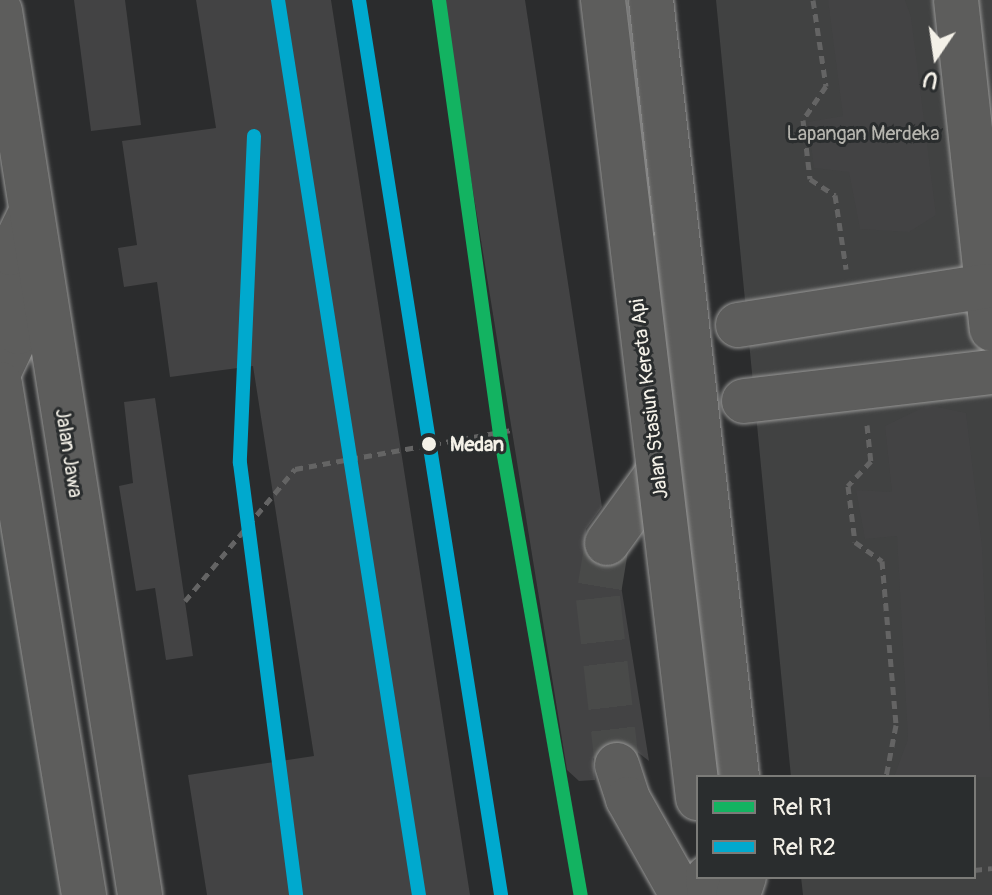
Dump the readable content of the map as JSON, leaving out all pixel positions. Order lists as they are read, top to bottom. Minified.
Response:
{"streets":{"main road":["Jalan Stasiun Kereta Api","Jalan Jawa"]},"parks":["Lapangan Merdeka"],"places":["Medan"],"lines":["rail line R1","rail line R2"],"legend":["Rel R1","Rel R2"],"north":"bottom"}
